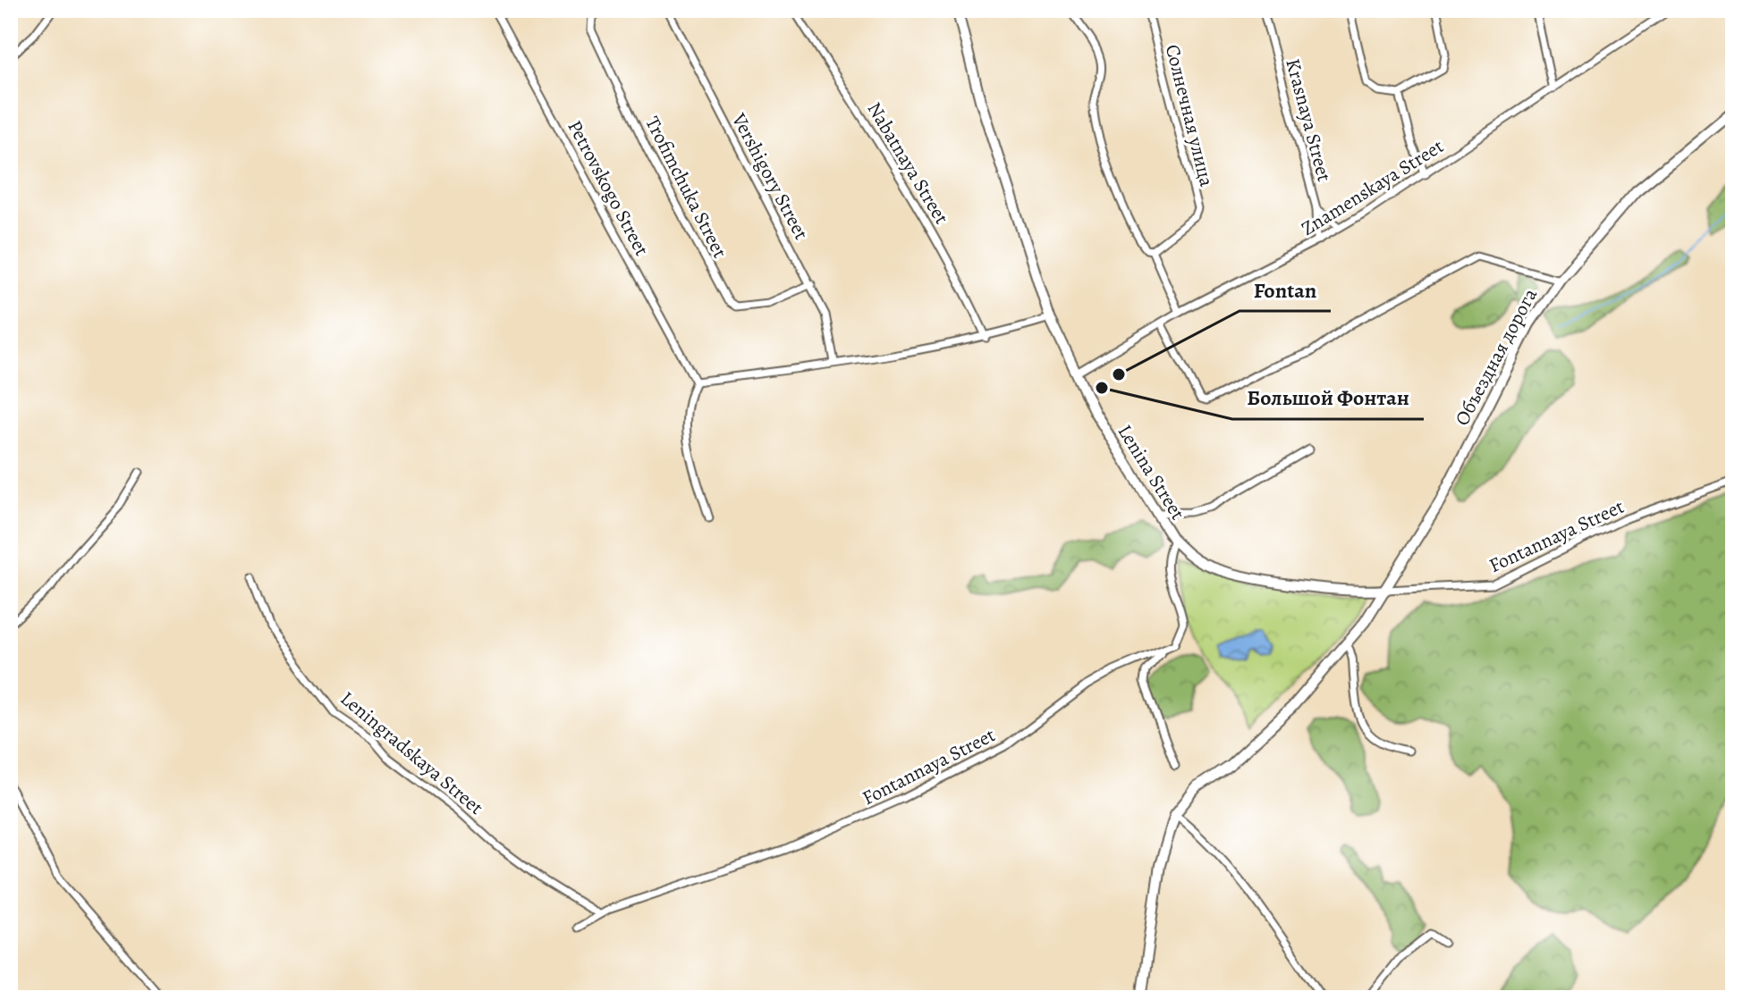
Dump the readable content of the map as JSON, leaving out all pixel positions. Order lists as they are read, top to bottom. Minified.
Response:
{"streets":{"street":["Солнечная улица","Krasnaya Street","Nabatnaya Street","Vershigory Street","Trofimchuka Street","Znamenskaya Street","Petrovskogo Street","Объездная дорога","Lenina Street","Fontannaya Street","Leningradskaya Street"]},"crossings":[["Krasnaya Street","Znamenskaya Street"],["Vershigory Street","Trofimchuka Street"],["Znamenskaya Street","Lenina Street"],["Объездная дорога","Lenina Street"],["Объездная дорога","Fontannaya Street"],["Lenina Street","Fontannaya Street"],["Fontannaya Street","Leningradskaya Street"]],"places":["Fontan","Большой Фонтан"]}
